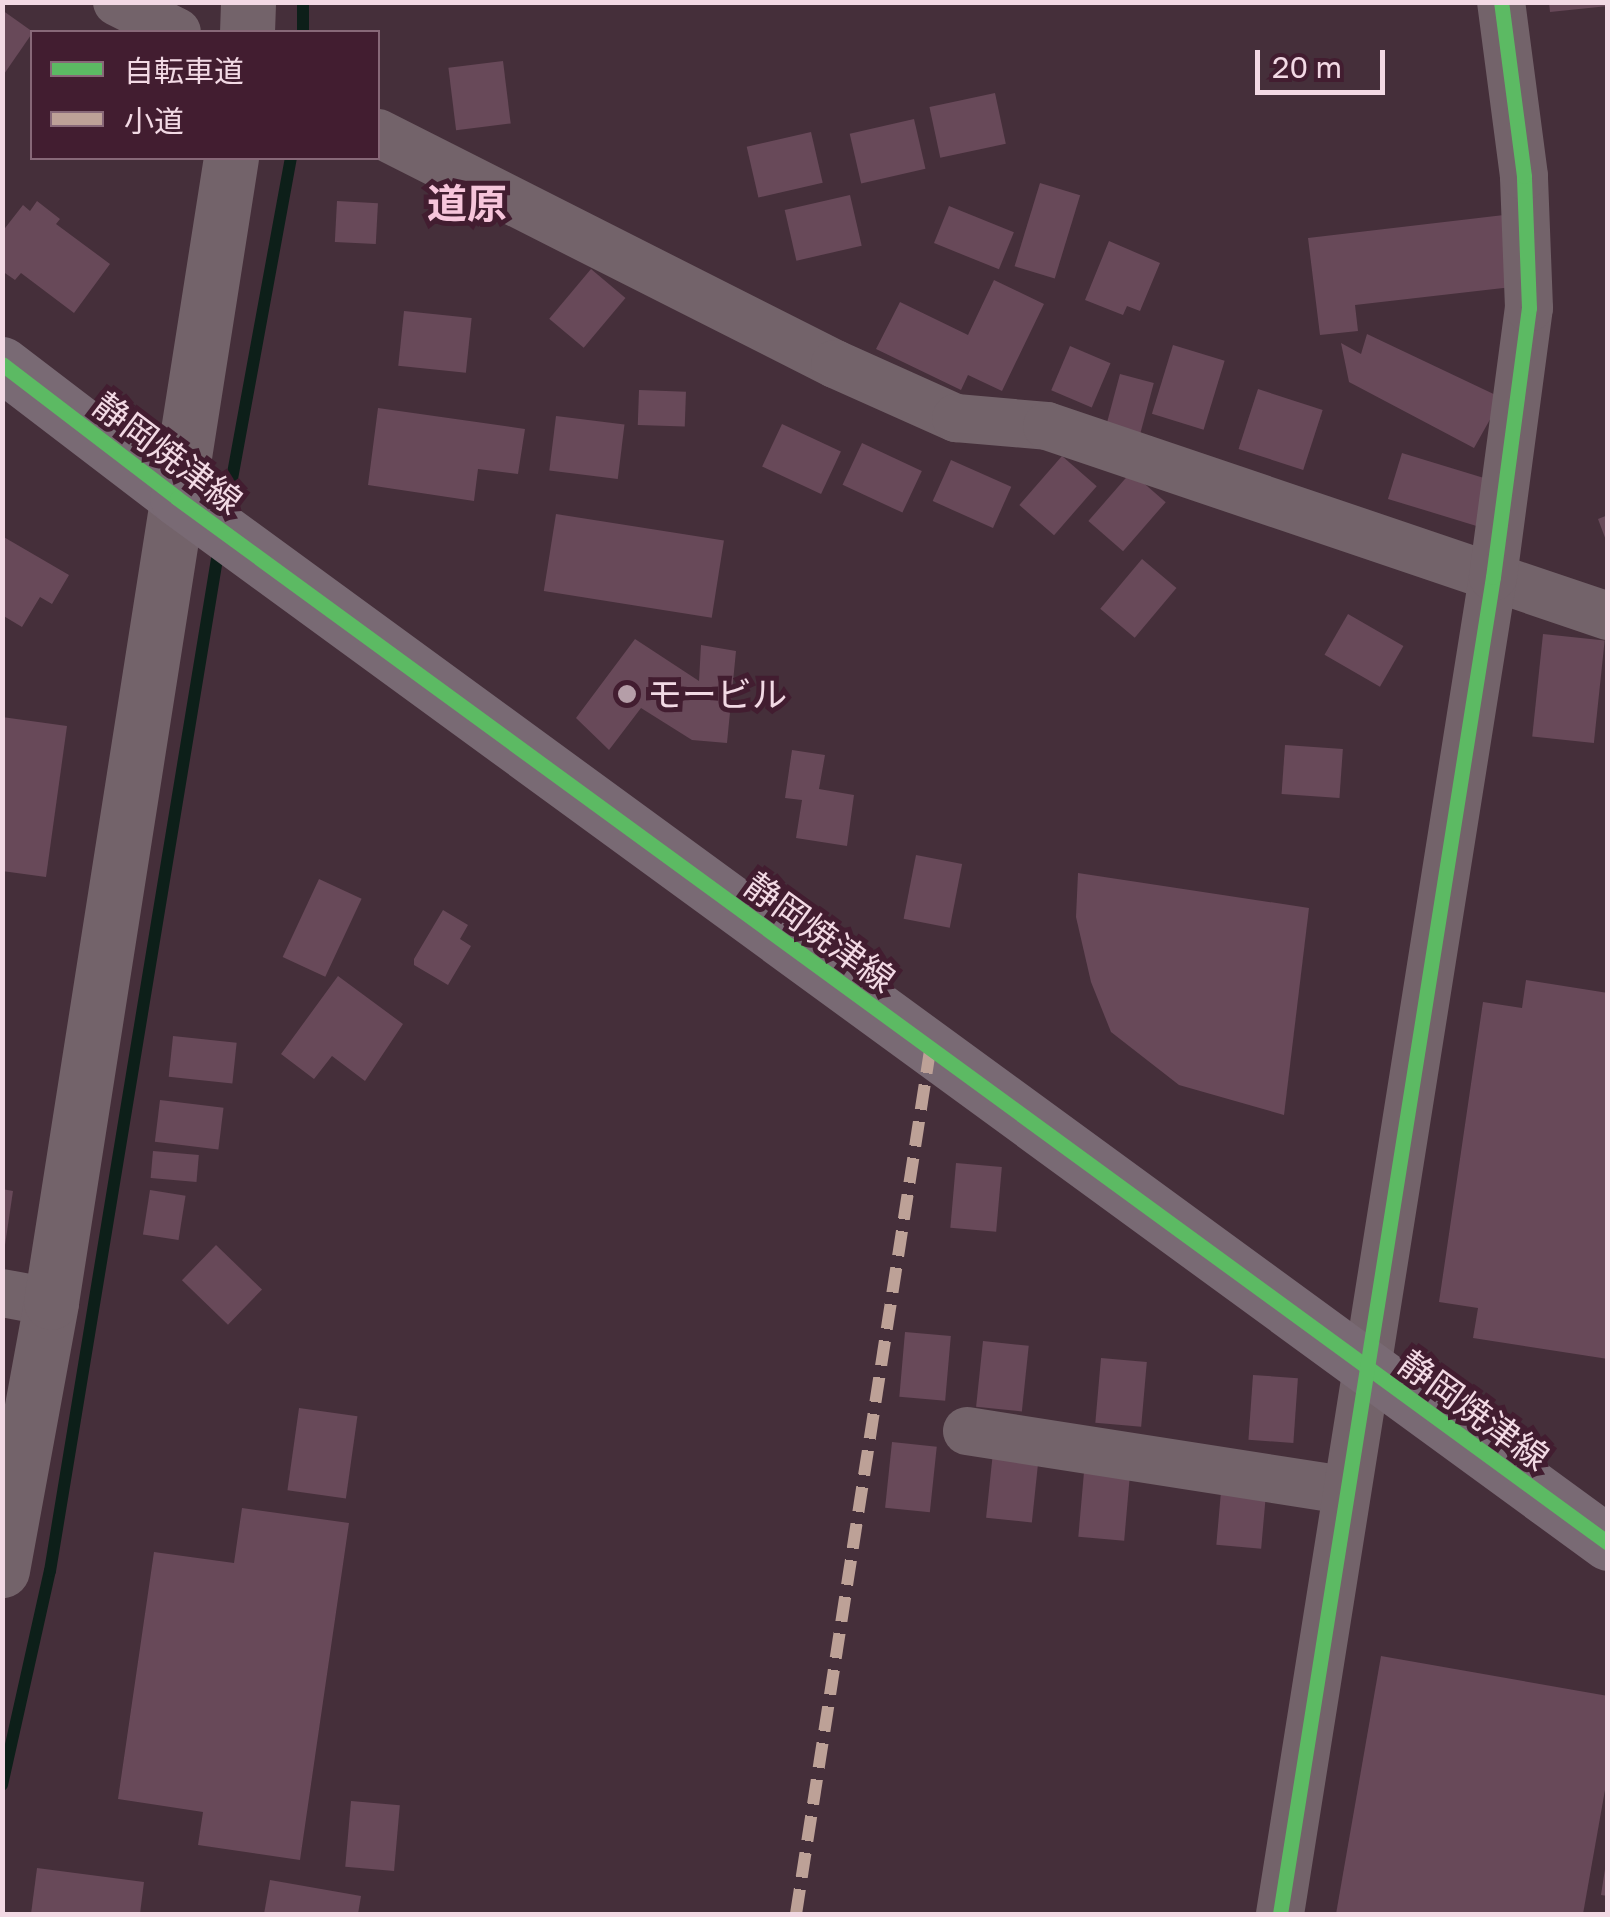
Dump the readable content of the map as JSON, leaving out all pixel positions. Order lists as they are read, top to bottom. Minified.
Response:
{"streets":{"main road":["静岡焼津線"]},"districts":["道原"],"places":["モービル"],"legend":["自転車道","小道"],"scale_bar":"20 m"}
